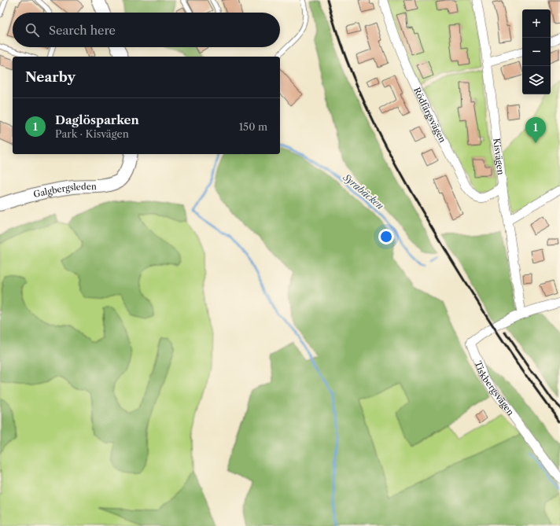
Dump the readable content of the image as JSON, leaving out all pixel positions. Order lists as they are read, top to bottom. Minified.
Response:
{"streets":{"street":["Rödfärgsvägen","Kisvägen","Galgbergsleden","Tiskbergsvägen"]},"crossings":[["Rödfärgsvägen","Kisvägen"],["Kisvägen","Tiskbergsvägen"]],"water":["Syrabäcken"],"page":{"map_buttons":["+","−"],"search":"Search here","heading":"Nearby","list":[{"mark":"1","name":"Daglösparken","note":"Park · Kisvägen","value":"150 m"}],"pins":"1"}}
